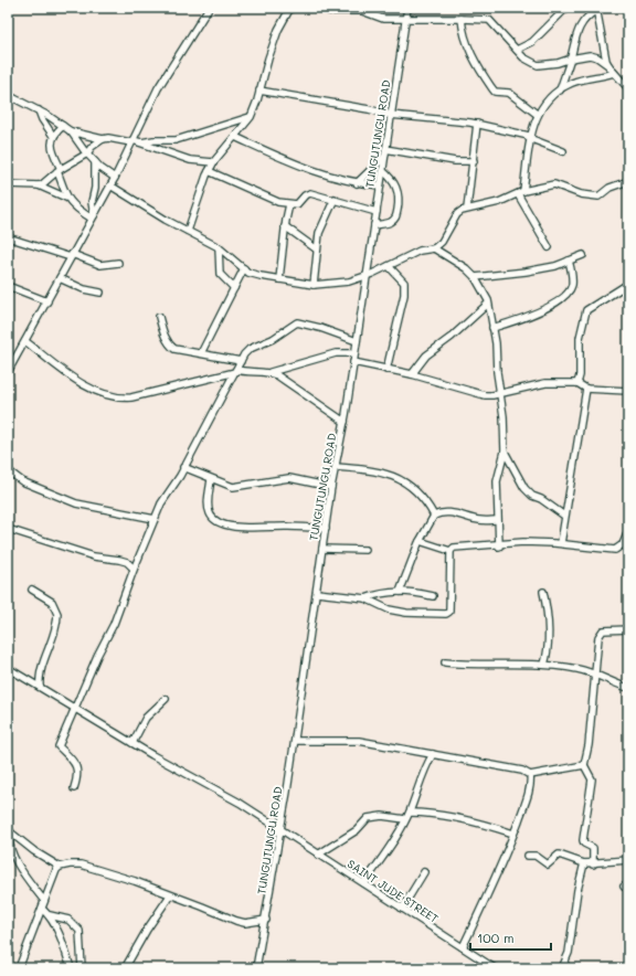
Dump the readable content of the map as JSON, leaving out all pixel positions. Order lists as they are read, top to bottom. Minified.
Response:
{"streets":{"street":["TUNGUTUNGU ROAD","SAINT JUDE STREET"]},"crossings":[["TUNGUTUNGU ROAD","SAINT JUDE STREET"]],"scale_bar":"100 m"}
